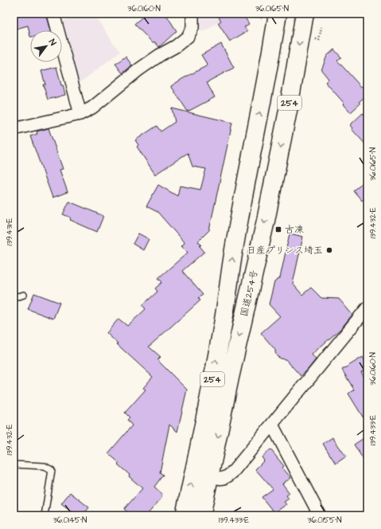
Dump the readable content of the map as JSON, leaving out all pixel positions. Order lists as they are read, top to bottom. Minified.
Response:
{"streets":{"highway":["254","国道254号"]},"places":{"transit":["古凍"],"other":["日産プリンス埼玉"]},"north":"top right","coordinates":["36.0160°N","36.0165°N","139.432°E","139.431°E","139.433°E","36.0145°N","36.0155°N"]}
